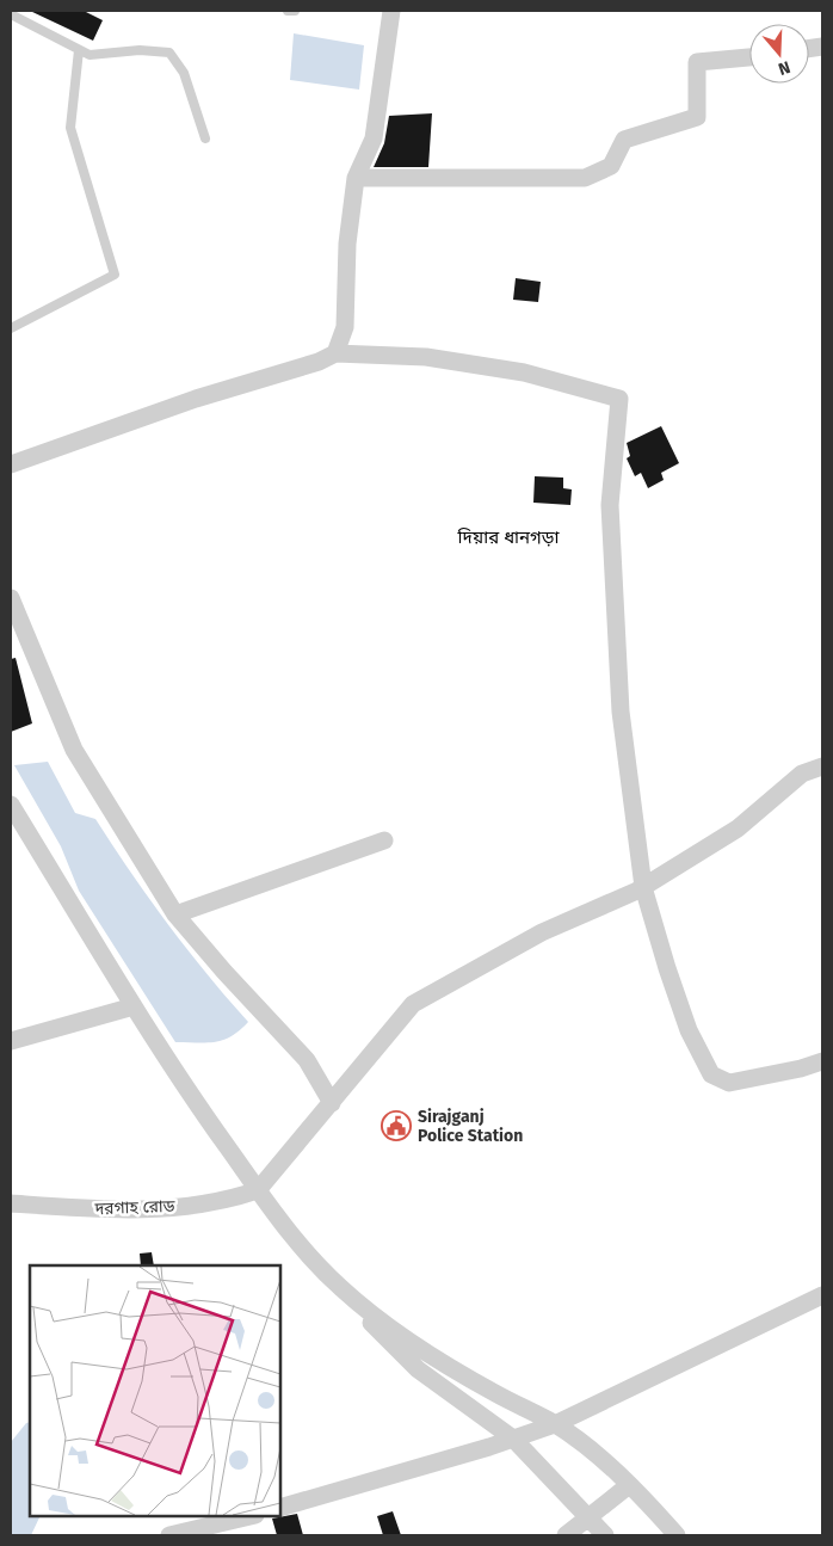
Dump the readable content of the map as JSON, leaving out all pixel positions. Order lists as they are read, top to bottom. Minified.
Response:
{"streets":{"street":["দরগাহ রোড"]},"districts":["দিয়ার ধানগড়া"],"places":{"public building":["Sirajganj Police Station"]},"north":"bottom"}
